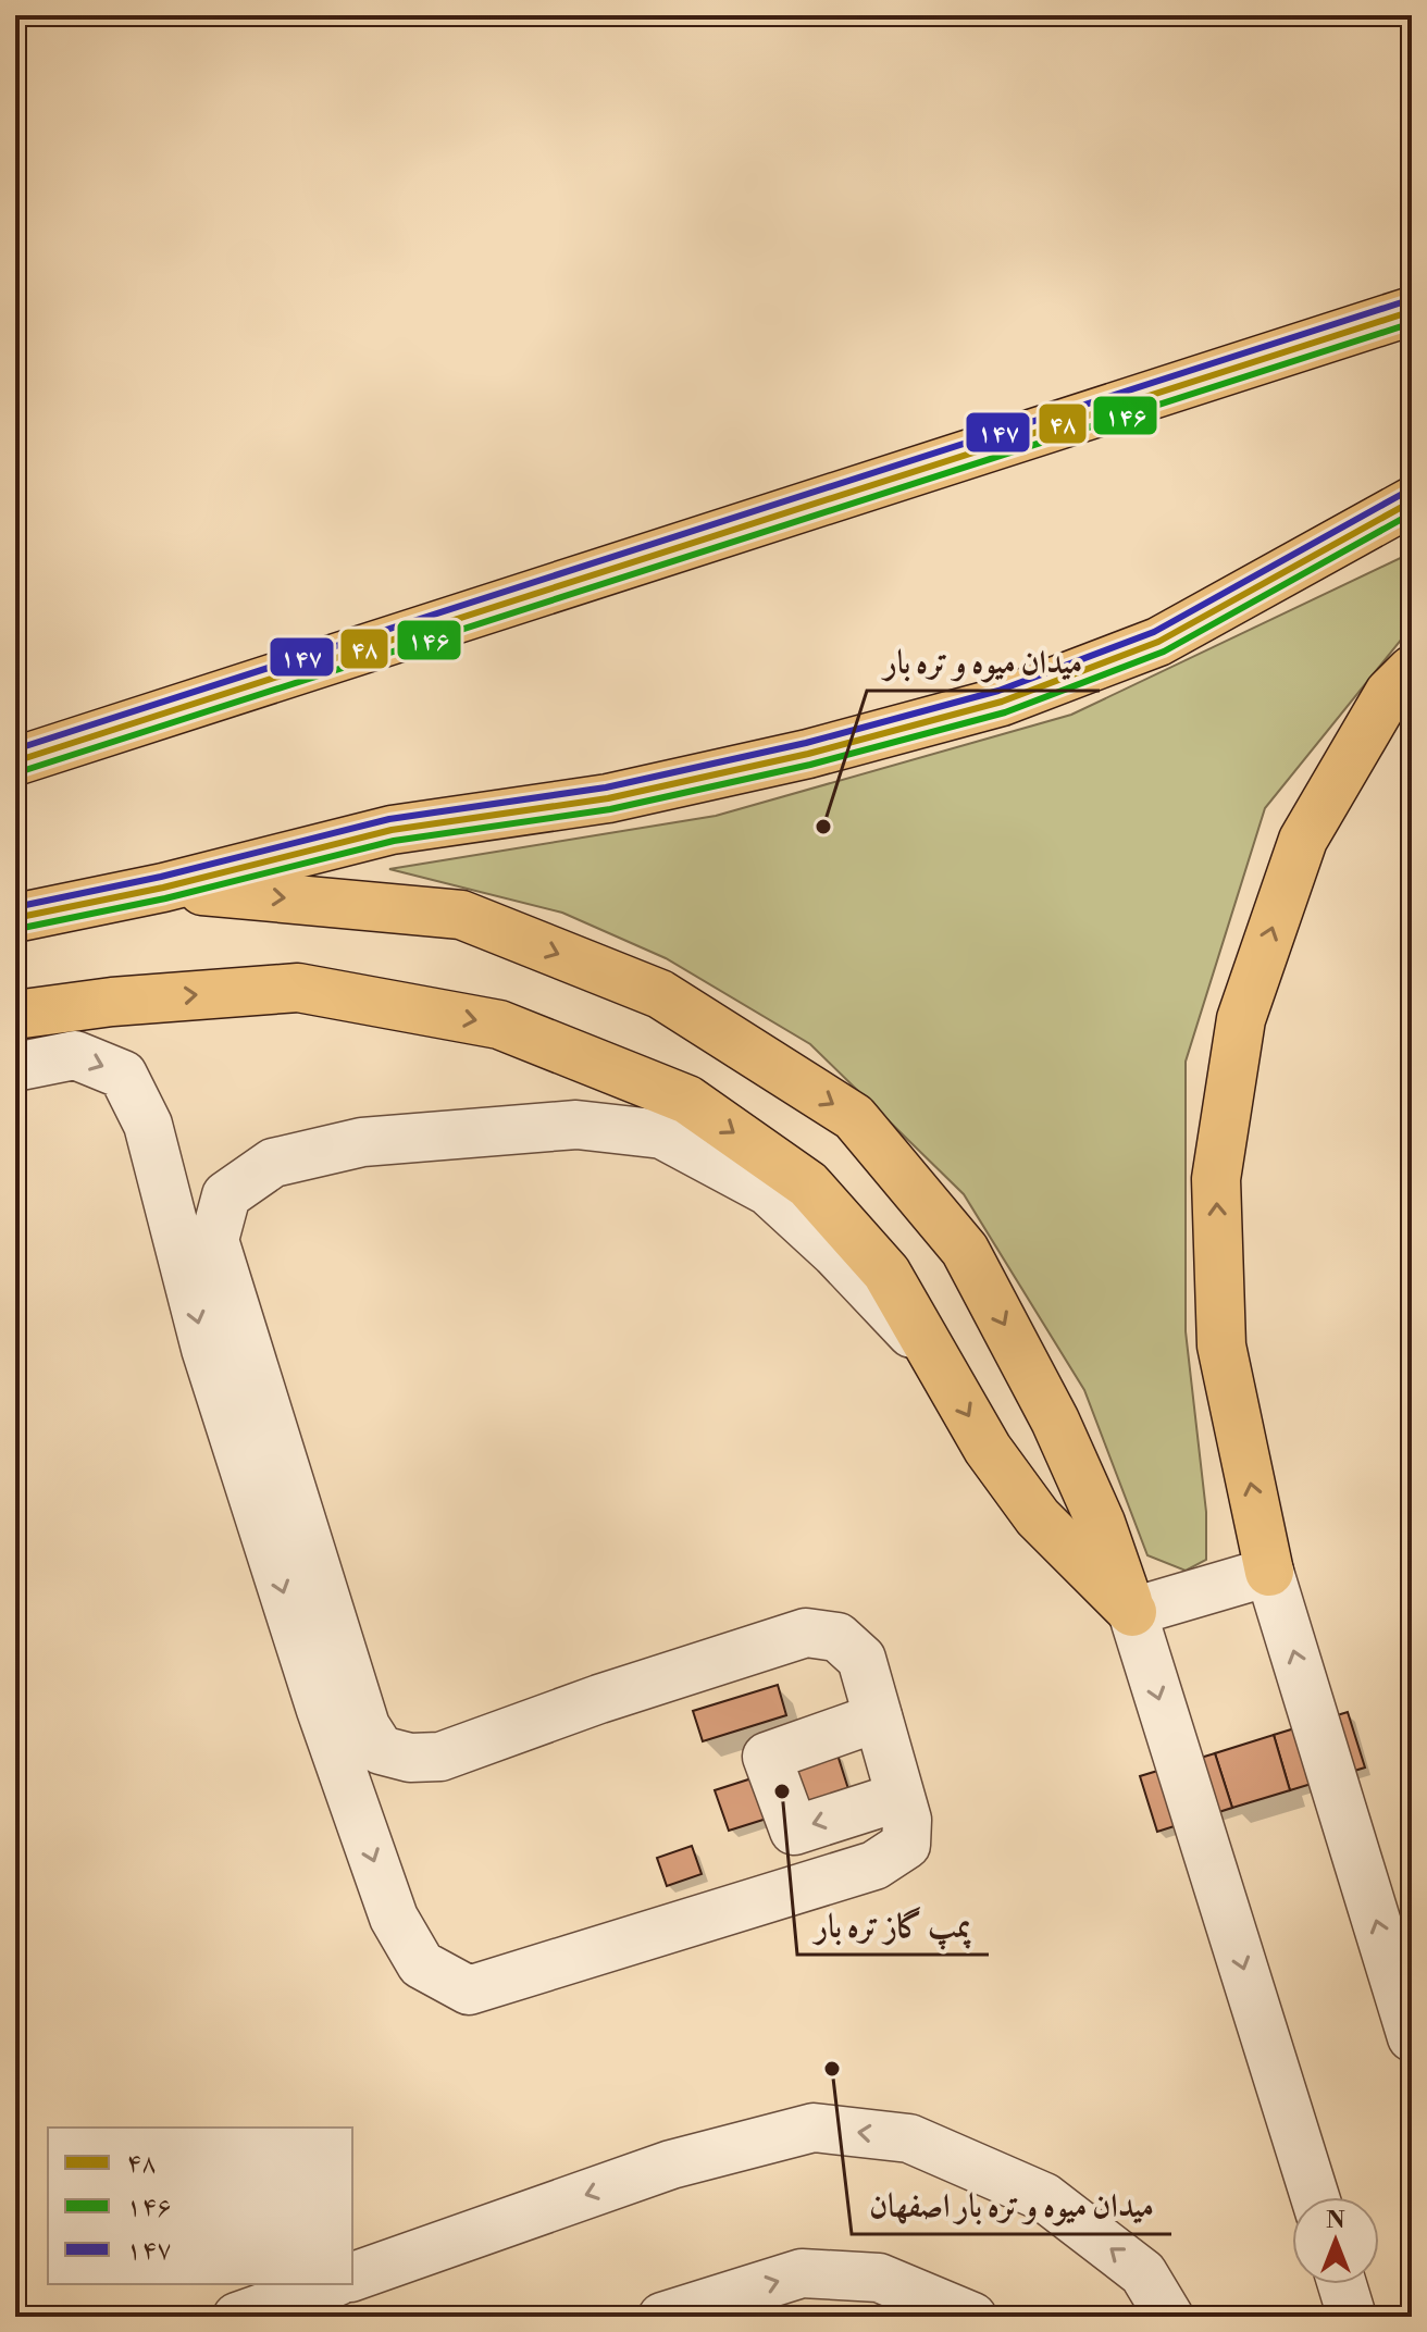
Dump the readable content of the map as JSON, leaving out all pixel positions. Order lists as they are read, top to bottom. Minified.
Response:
{"places":["میدان میوه و تره بار","پمپ گاز تره بار","میدان میوه و تره بار اصفهان"],"lines":["transit line ۱۴۷","transit line ۴۸","transit line ۱۴۶"],"legend":["۴۸","۱۴۶","۱۴۷"],"north":"top"}
